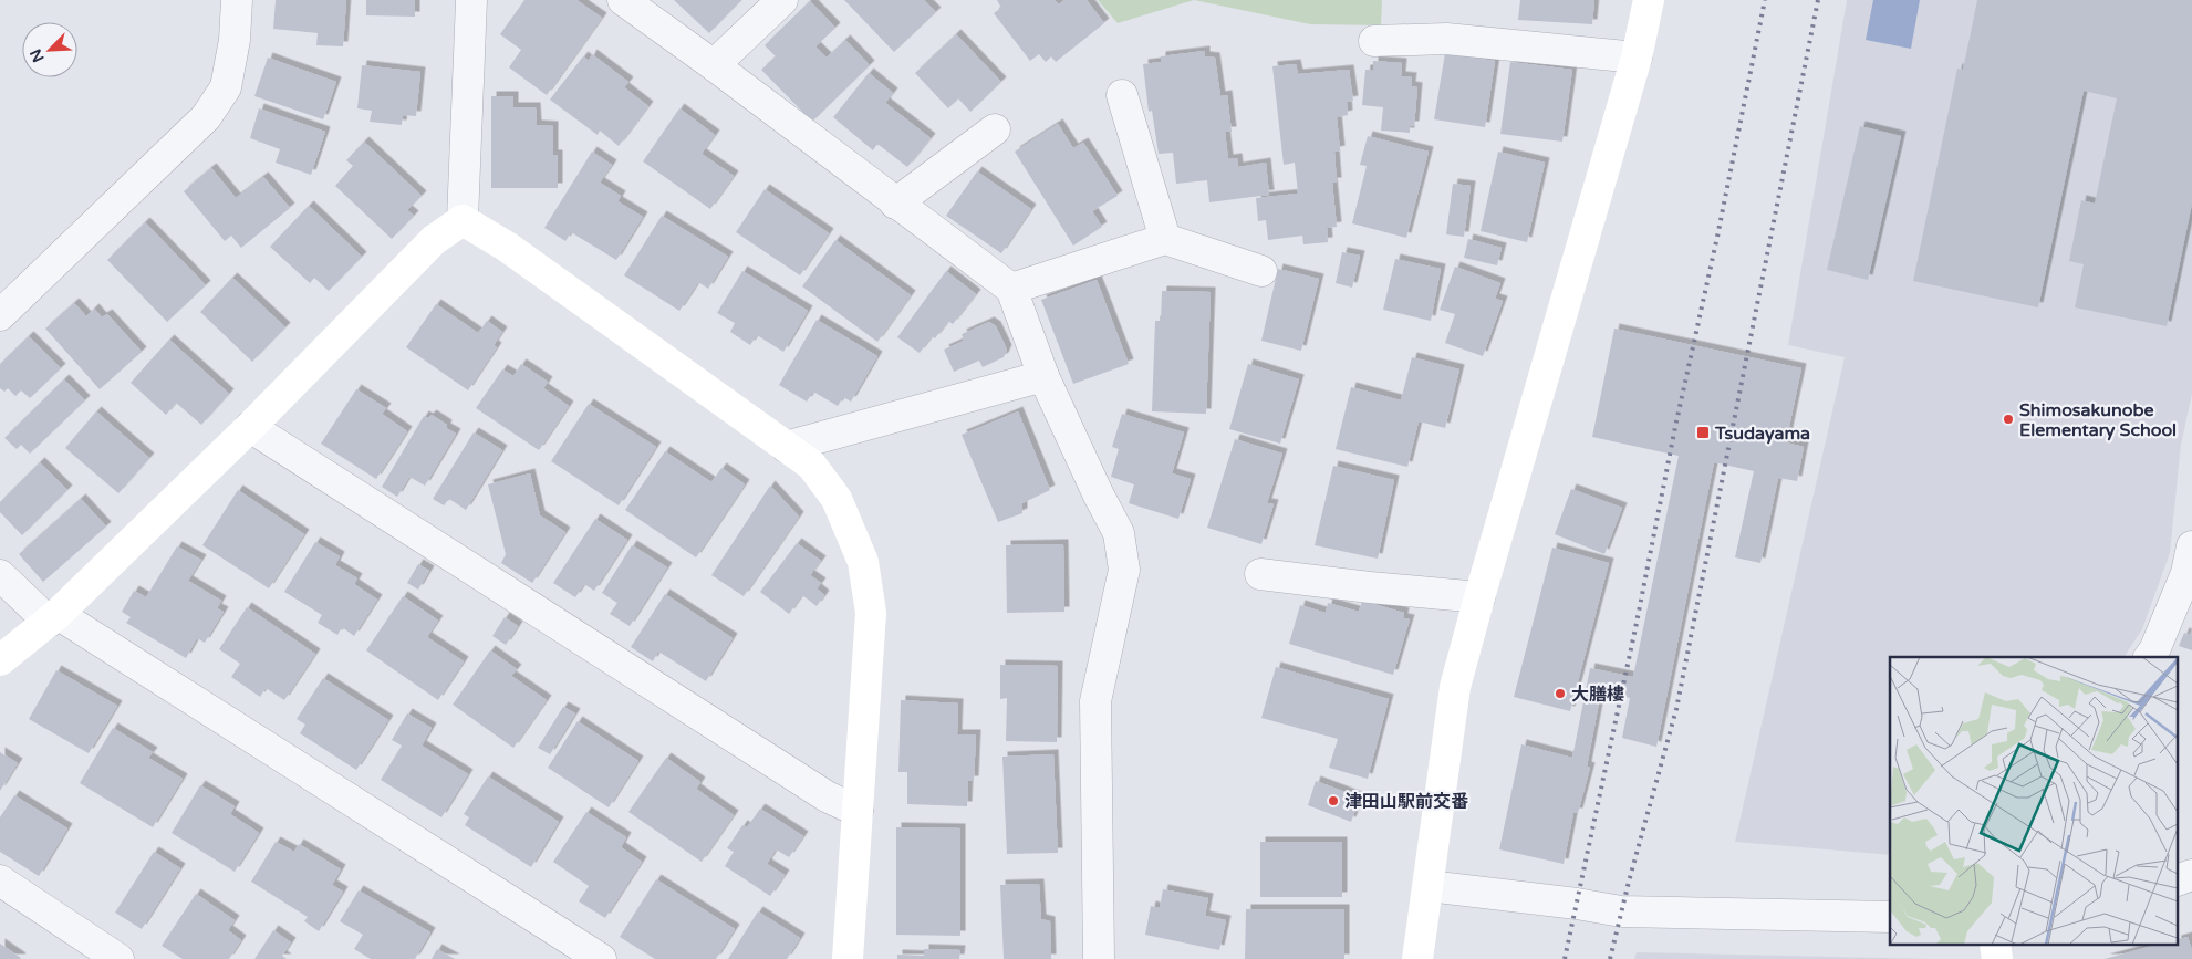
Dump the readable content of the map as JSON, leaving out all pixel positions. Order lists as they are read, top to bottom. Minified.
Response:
{"places":{"other":["Shimosakunobe Elementary School","大膳樓","津田山駅前交番"],"transit":["Tsudayama"]},"north":"bottom left"}
